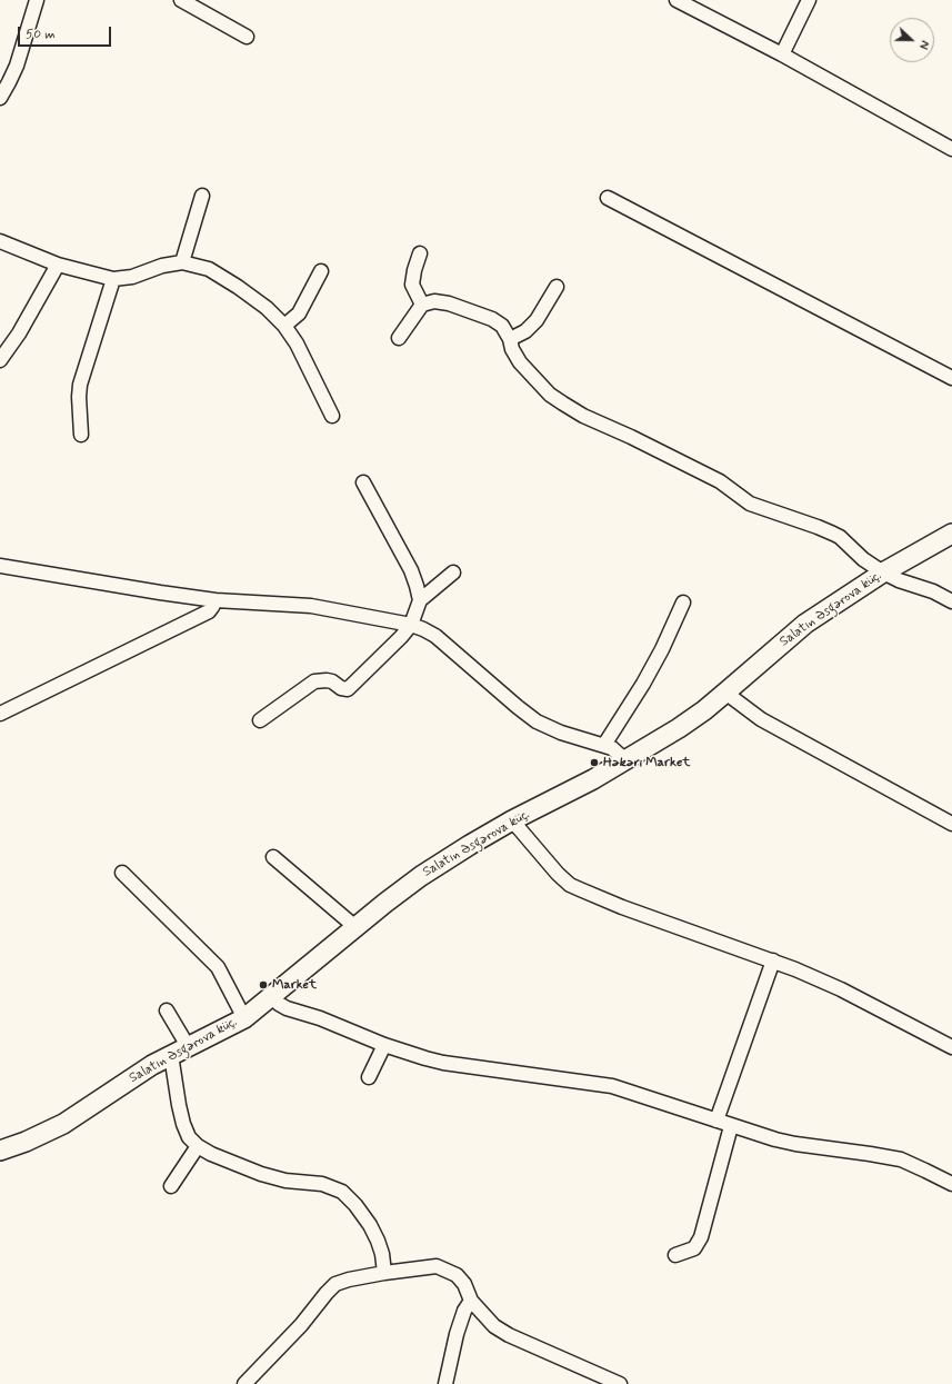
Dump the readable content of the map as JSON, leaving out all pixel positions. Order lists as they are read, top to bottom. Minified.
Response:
{"streets":{"street":["Salatın Əsgərova küç."]},"places":["Həkəri Market","Market"],"scale_bar":"50 m","north":"right"}
